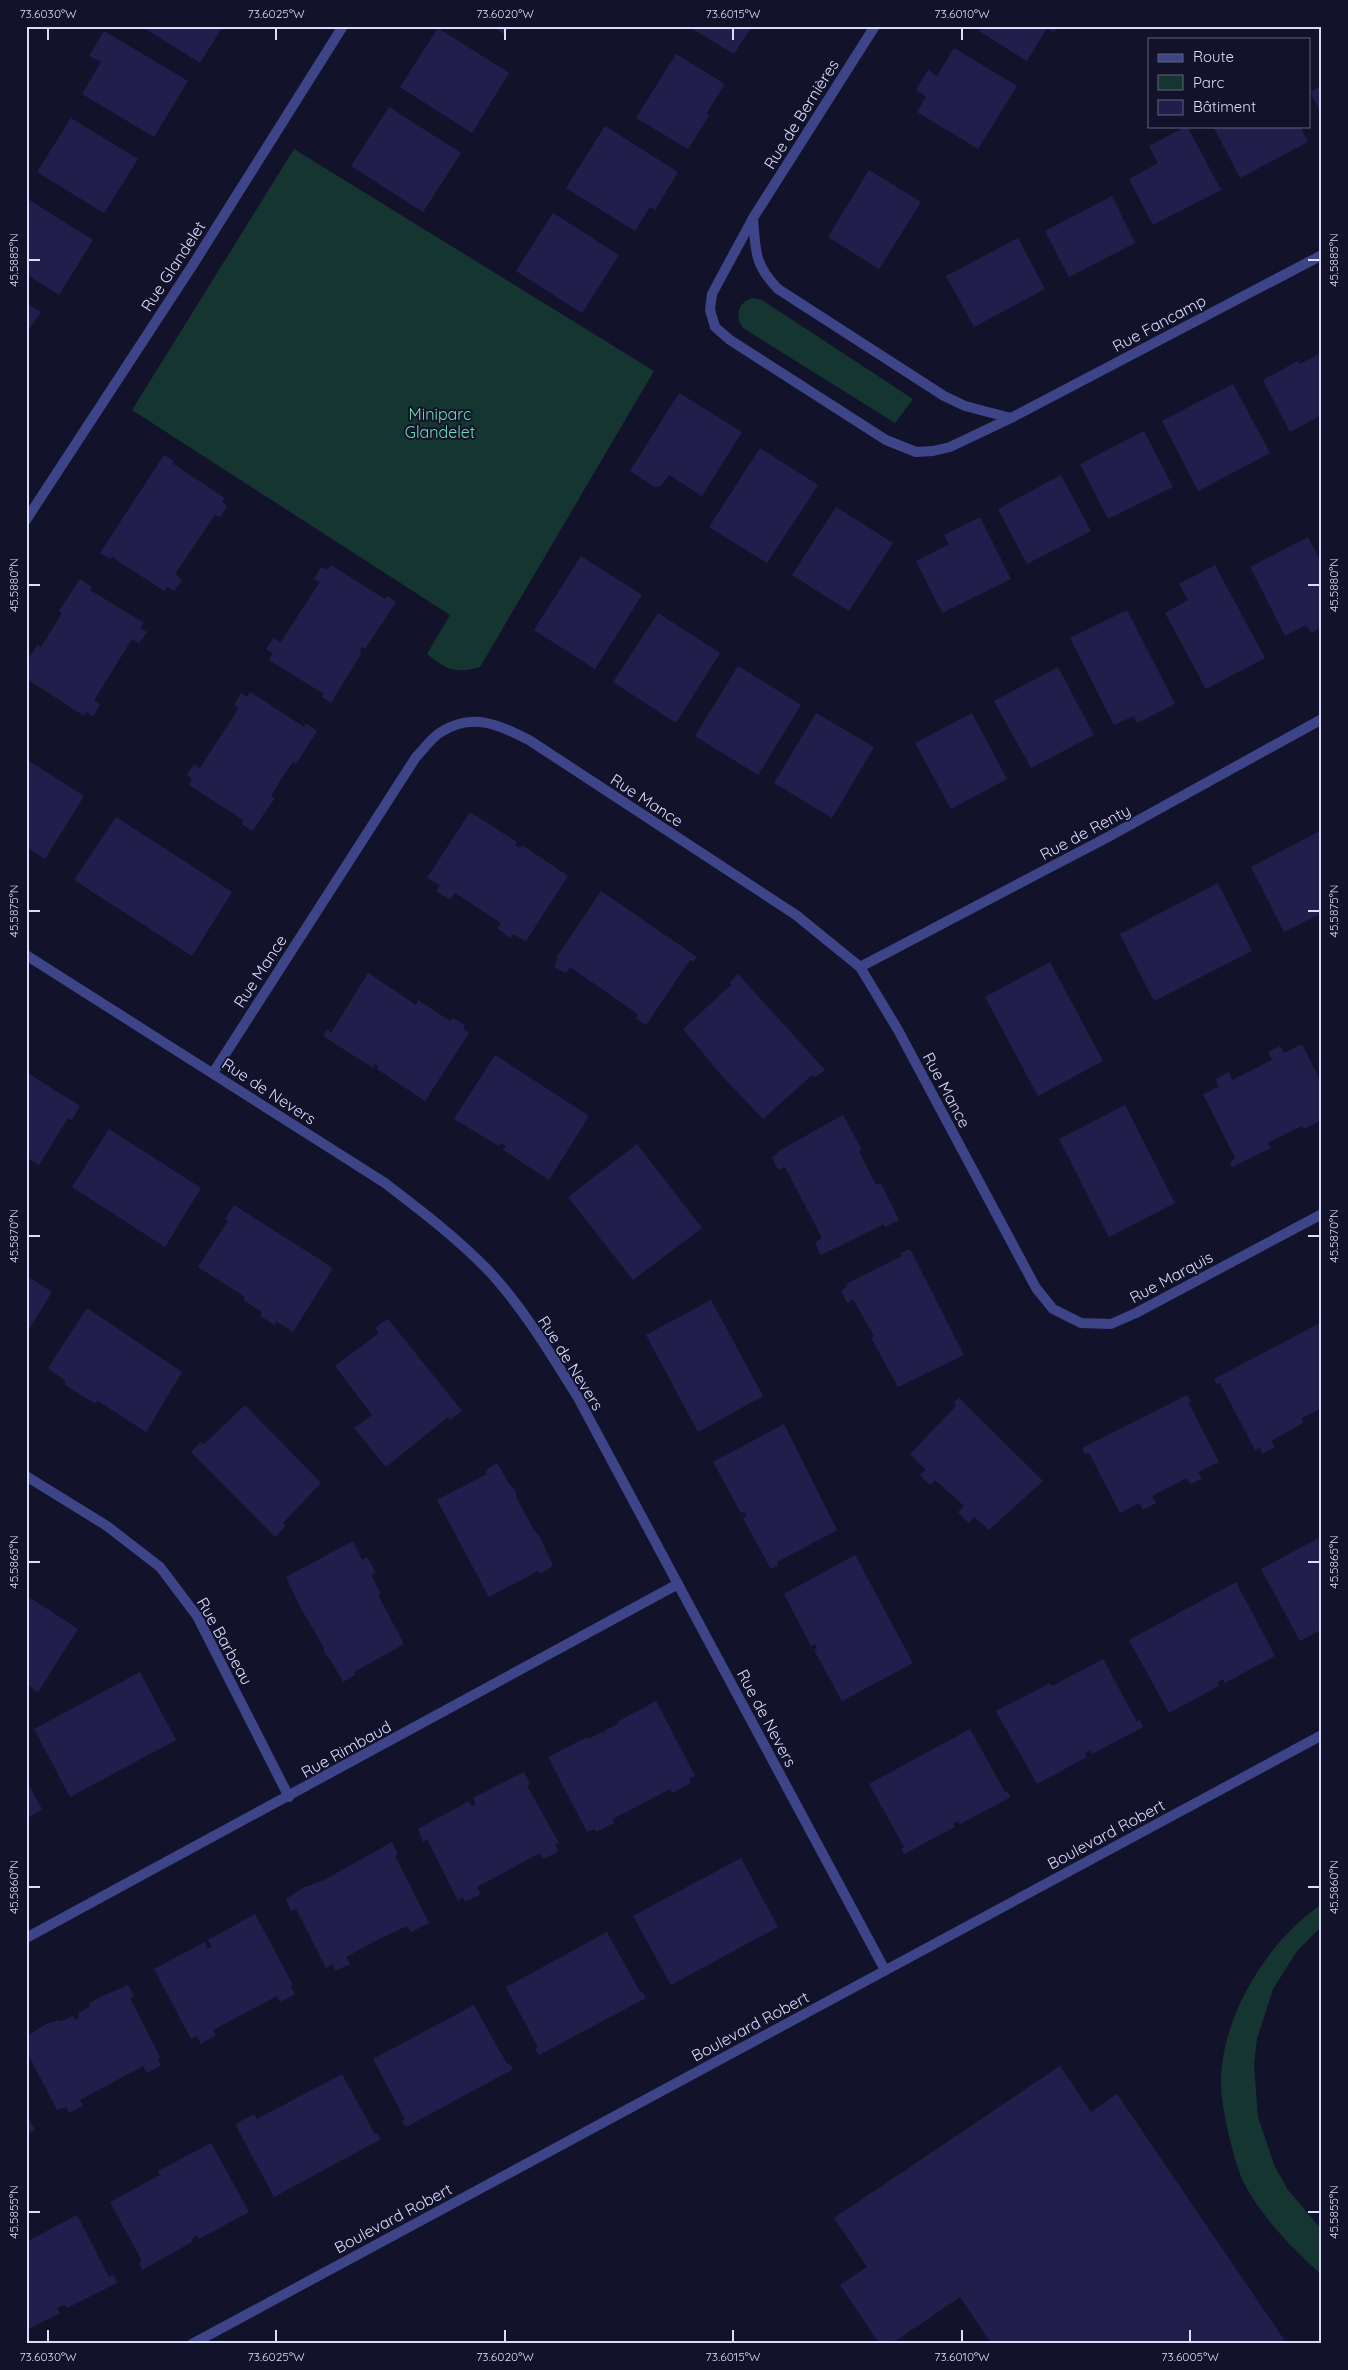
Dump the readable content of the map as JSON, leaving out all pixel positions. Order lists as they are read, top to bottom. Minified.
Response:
{"streets":{"street":["Rue de Bernières","Rue Glandelet","Rue Fancamp","Rue Mance","Rue de Renty","Rue de Nevers","Rue Marquis","Rue Barbeau","Rue Rimbaud","Boulevard Robert"]},"crossings":[["Rue de Bernières","Rue Fancamp"],["Rue Mance","Rue de Renty"],["Rue Mance","Rue de Nevers"],["Rue Mance","Rue Marquis"],["Rue de Nevers","Rue Rimbaud"],["Rue de Nevers","Boulevard Robert"],["Rue Barbeau","Rue Rimbaud"]],"parks":["Miniparc Glandelet"],"legend":["Route","Parc","Bâtiment"],"coordinates":["73.6030°W","73.6025°W","73.6020°W","73.6015°W","73.6010°W","45.5885°N","45.5880°N","45.5875°N","45.5870°N","45.5865°N","45.5860°N","45.5855°N","73.6005°W"]}
